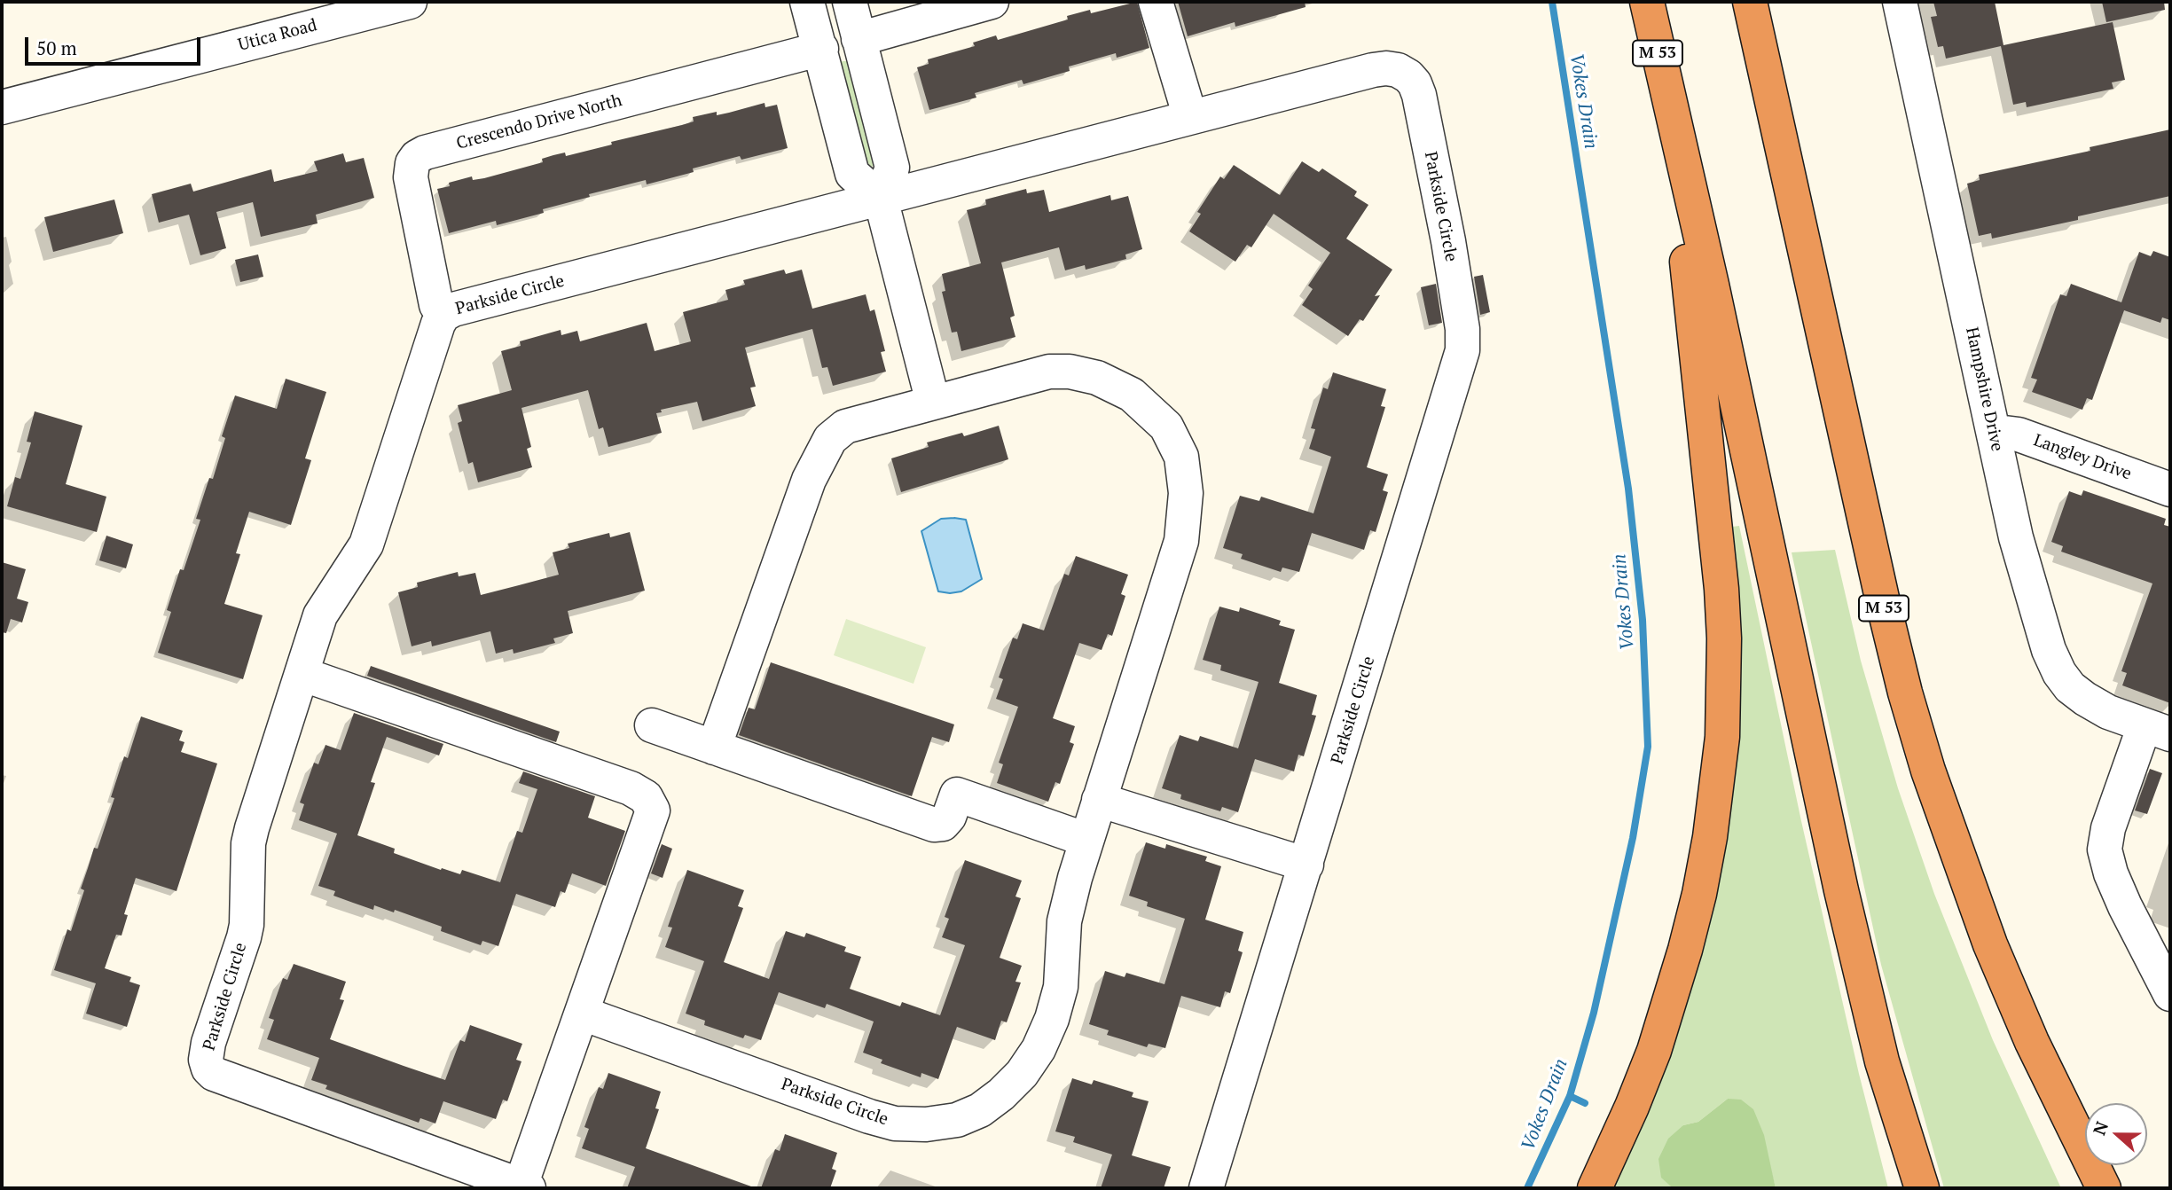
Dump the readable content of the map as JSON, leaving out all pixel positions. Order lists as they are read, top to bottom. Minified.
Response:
{"streets":{"highway":["M 53"],"street":["Utica Road","Crescendo Drive North","Parkside Circle","Hampshire Drive","Langley Drive"]},"crossings":[["Crescendo Drive North","Parkside Circle"],["Hampshire Drive","Langley Drive"]],"water":["Vokes Drain"],"scale_bar":"50 m","north":"left"}
